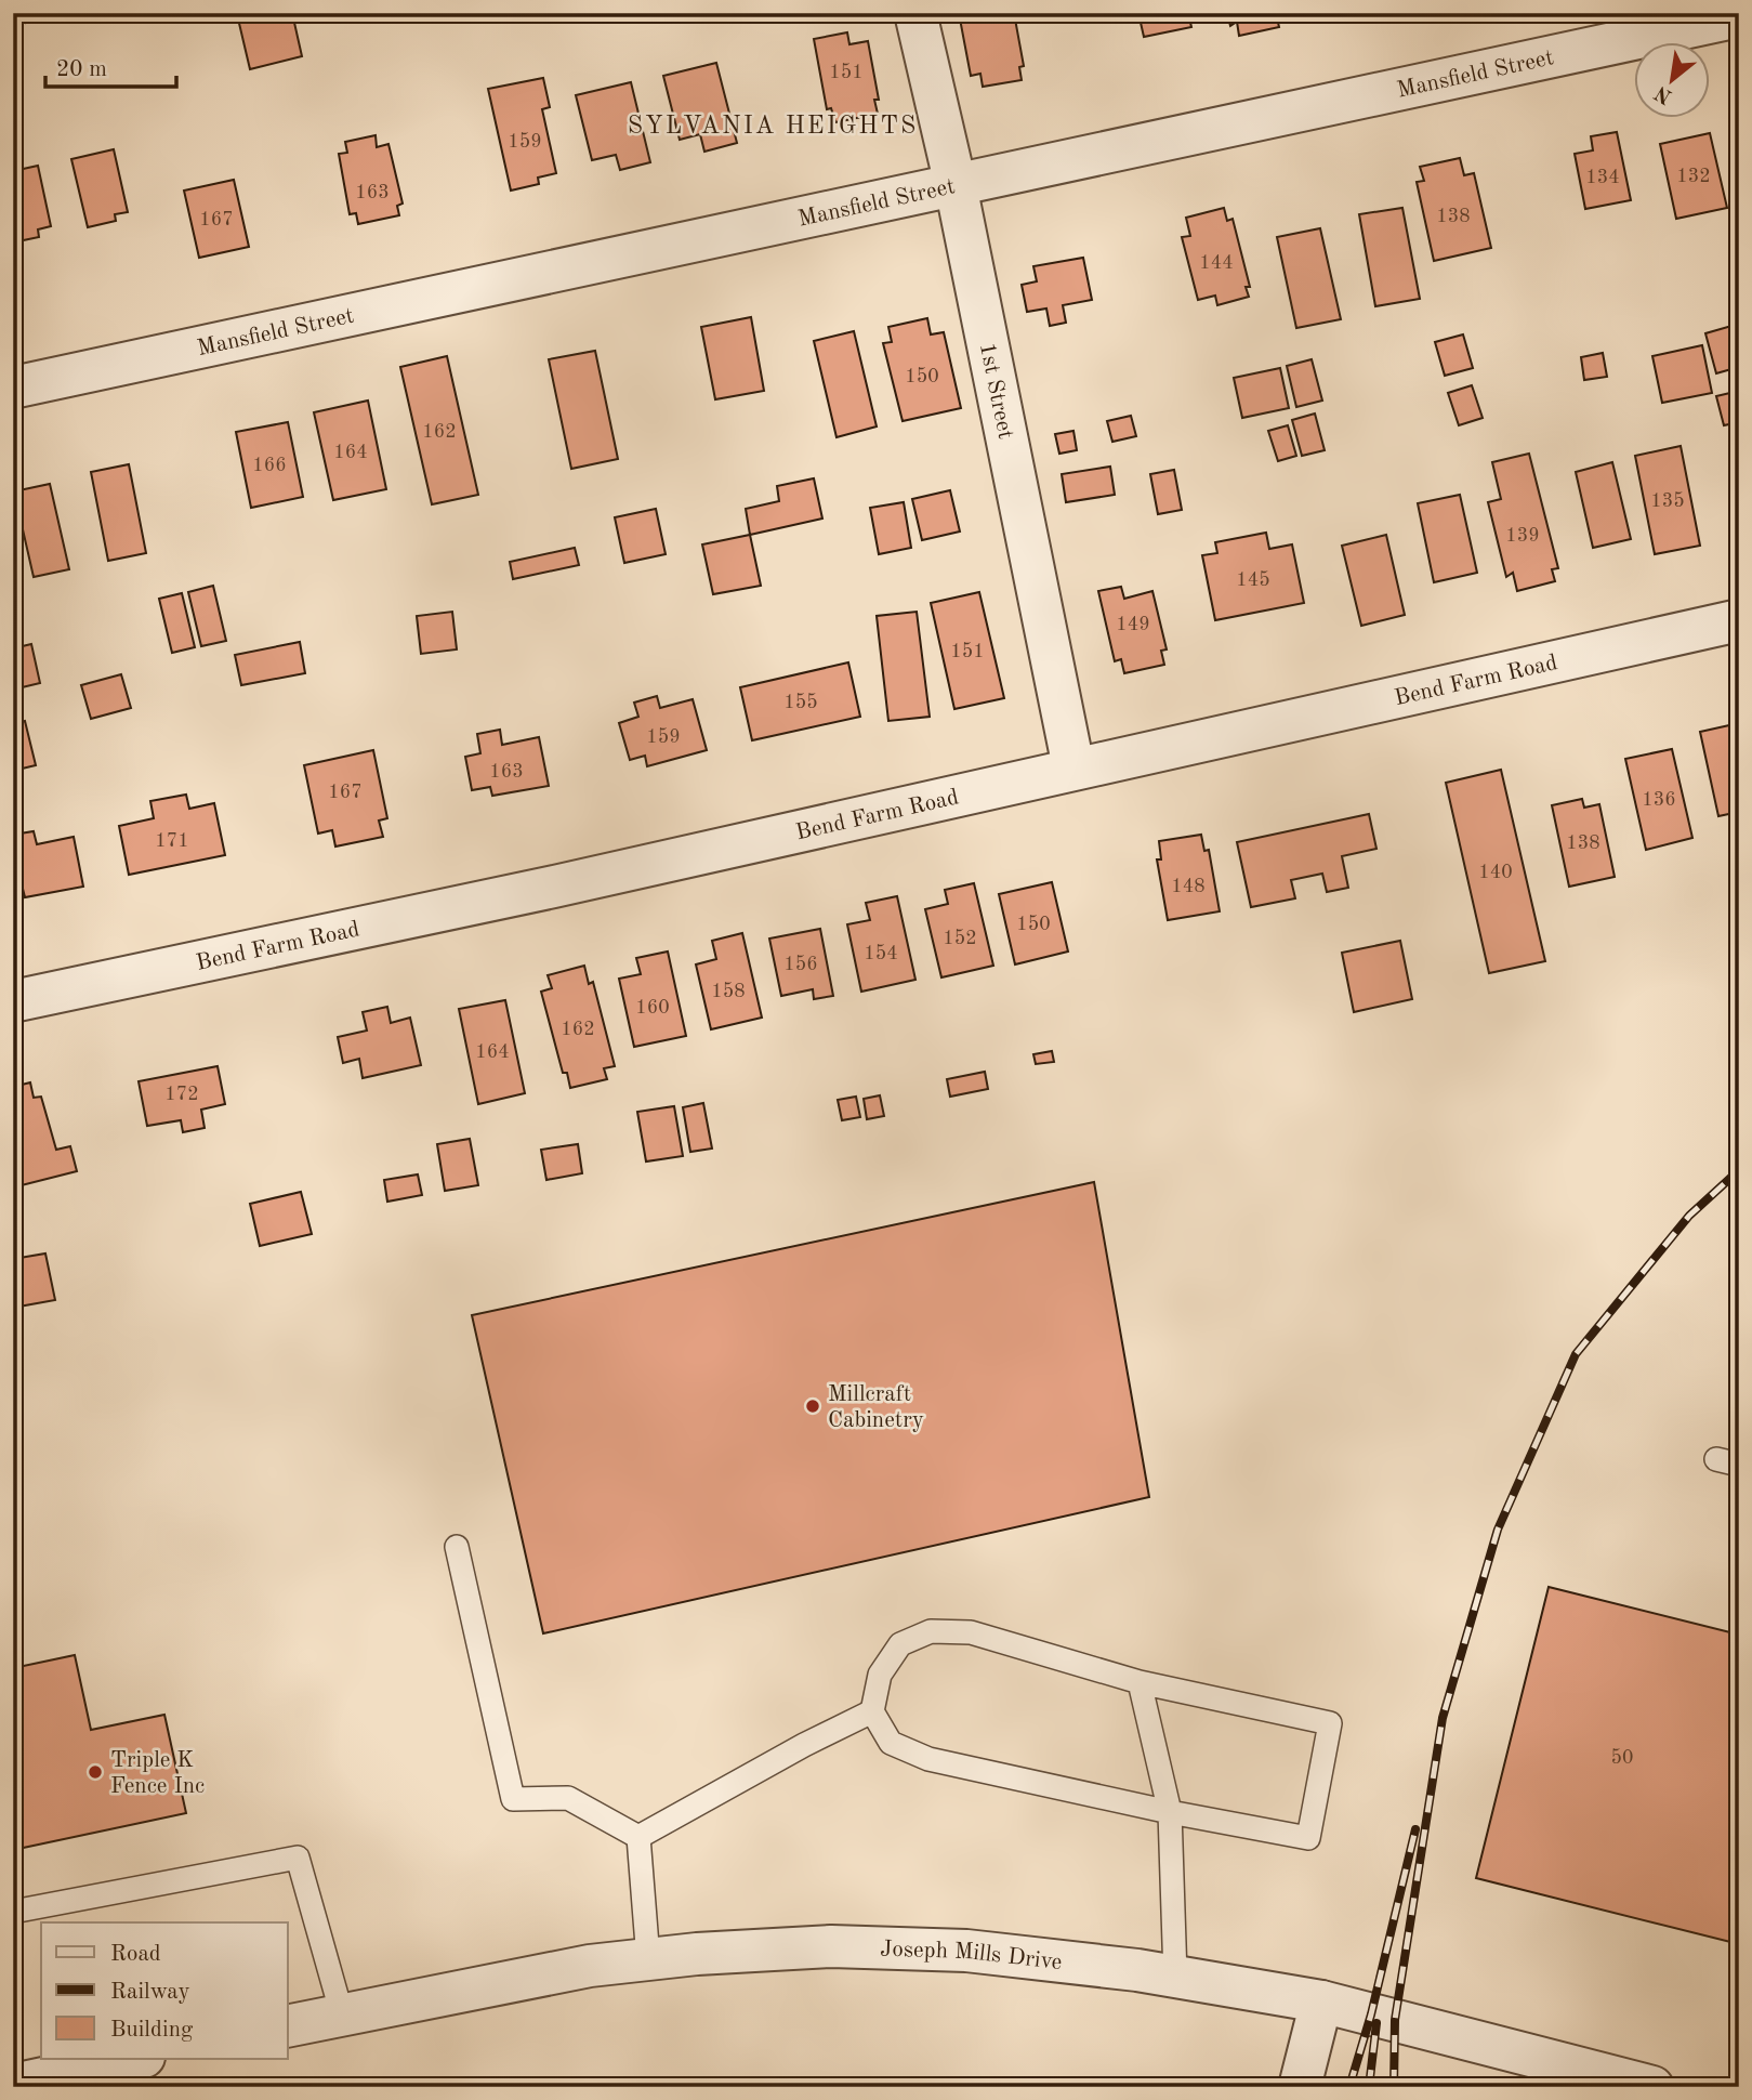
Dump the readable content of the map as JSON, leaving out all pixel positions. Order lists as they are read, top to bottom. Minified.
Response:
{"streets":{"street":["Mansfield Street","1st Street","Bend Farm Road","Joseph Mills Drive"]},"crossings":[["Mansfield Street","1st Street"],["1st Street","Bend Farm Road"]],"districts":["SYLVANIA HEIGHTS"],"places":["Millcraft Cabinetry","Triple K Fence Inc"],"house_numbers":["151","159","132","134","163","138","167","144","150","162","164","166","135","139","145","149","151","155","159","163","167","136","171","138","140","148","150","152","154","156","158","160","162","164","172","50"],"legend":["Road","Railway","Building"],"scale_bar":"20 m","north":"bottom left"}
